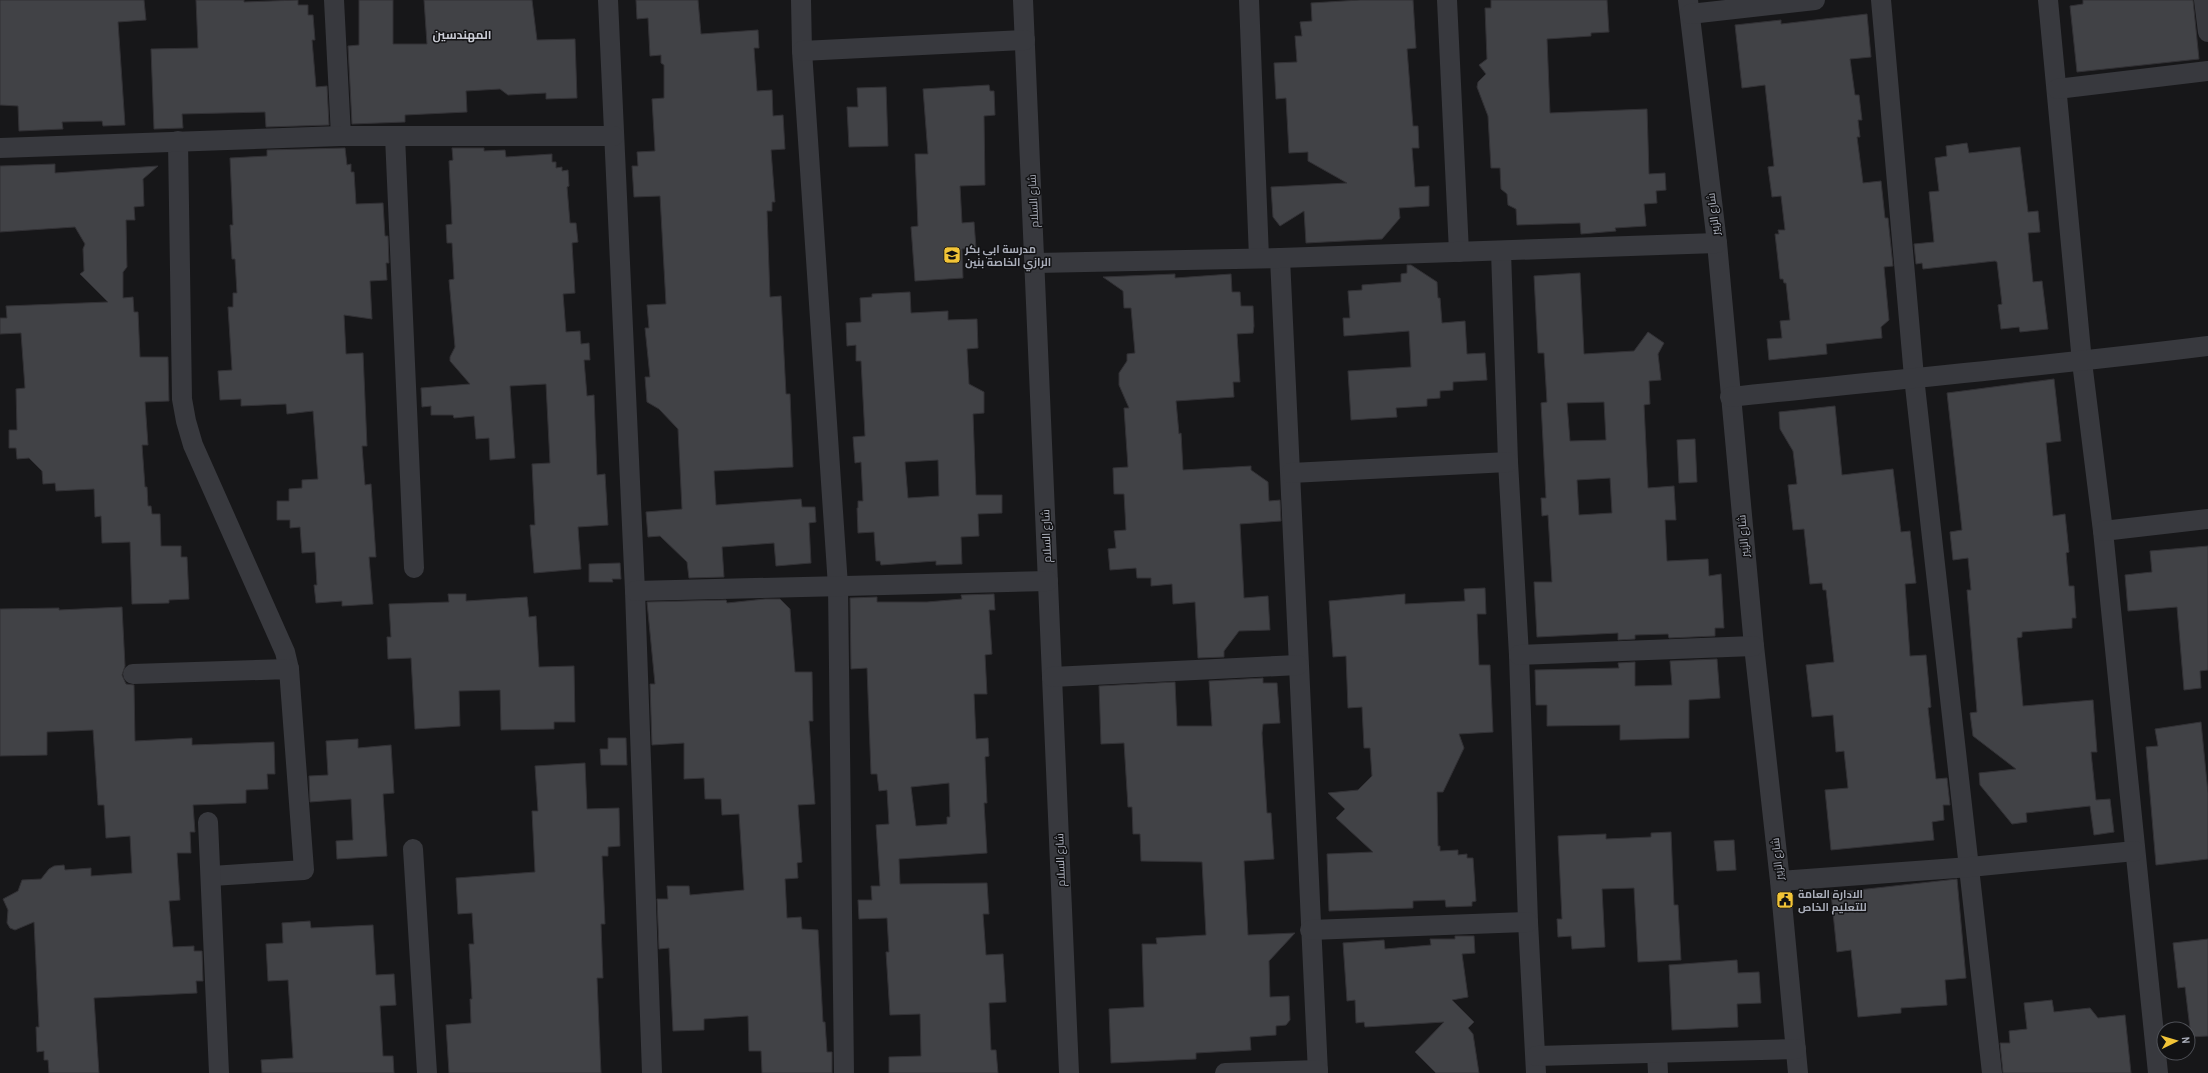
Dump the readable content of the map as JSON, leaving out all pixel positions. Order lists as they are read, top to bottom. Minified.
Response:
{"streets":{"street":["شارع السلام","شارع الزبير"]},"districts":["المهندسين"],"places":{"school or university":["مدرسة ابي بكر الرازي الخاصة بنين"],"public building":["الادارة العامة للتعليم الخاص"]},"north":"right"}
